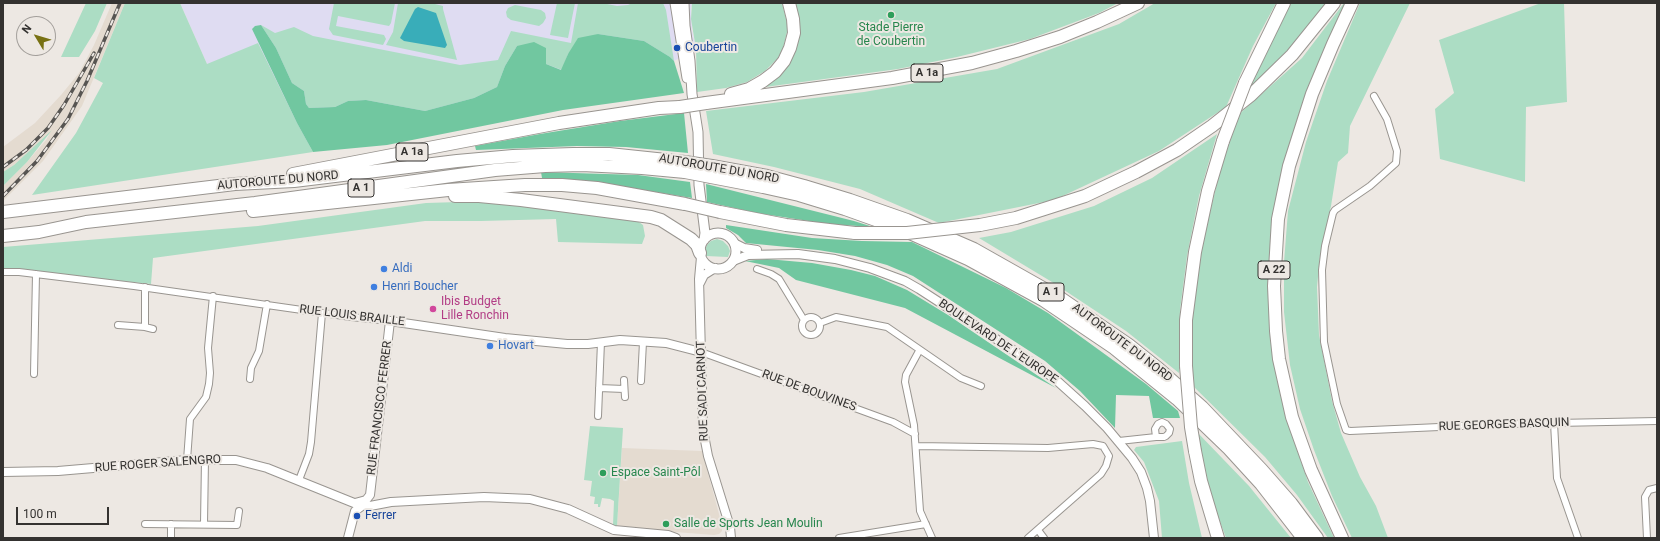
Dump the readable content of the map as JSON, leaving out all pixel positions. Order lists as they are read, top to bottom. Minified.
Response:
{"streets":{"highway":["A 1a","AUTOROUTE DU NORD","A 1","A 22"],"street":["RUE LOUIS BRAILLE","BOULEVARD DE L'EUROPE","RUE SADI CARNOT","RUE DE BOUVINES","RUE FRANCISCO FERRER","RUE GEORGES BASQUIN","RUE ROGER SALENGRO"]},"crossings":[["A 1a","AUTOROUTE DU NORD"],["RUE LOUIS BRAILLE","RUE SADI CARNOT"],["RUE LOUIS BRAILLE","RUE DE BOUVINES"],["RUE LOUIS BRAILLE","RUE FRANCISCO FERRER"],["BOULEVARD DE L'EUROPE","RUE SADI CARNOT"],["RUE SADI CARNOT","RUE DE BOUVINES"]],"places":["Stade Pierre de Coubertin","Coubertin","Aldi","Henri Boucher","Ibis Budget Lille Ronchin","Hovart","Espace Saint-Pôl","Ferrer","Salle de Sports Jean Moulin"],"scale_bar":"100 m","north":"top left"}
